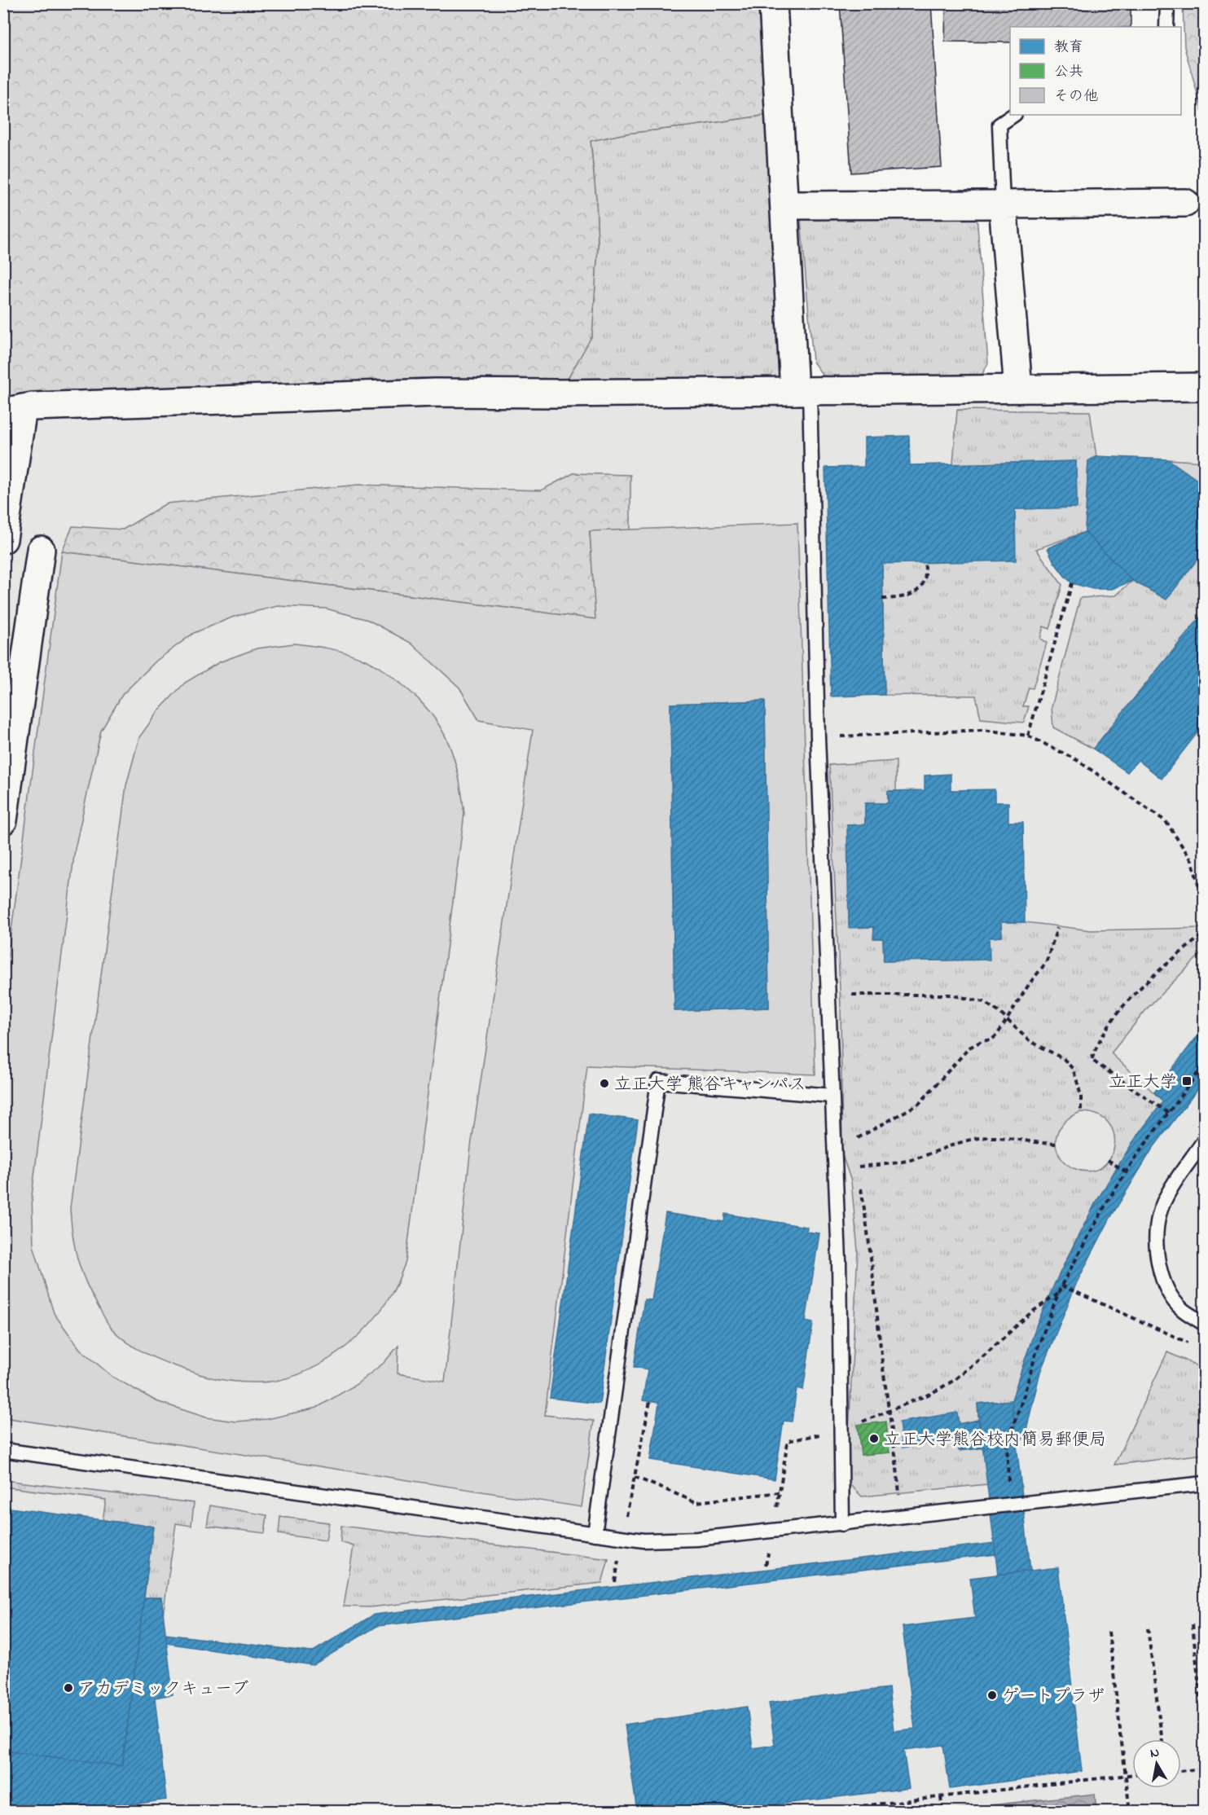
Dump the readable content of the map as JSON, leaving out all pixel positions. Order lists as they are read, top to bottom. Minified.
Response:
{"places":{"transit":["立正大学"],"other":["立正大学 熊谷キャンパス","立正大学熊谷校内簡易郵便局","アカデミックキューブ","ゲートプラザ"]},"legend":["教育","公共","その他"],"north":"top"}
